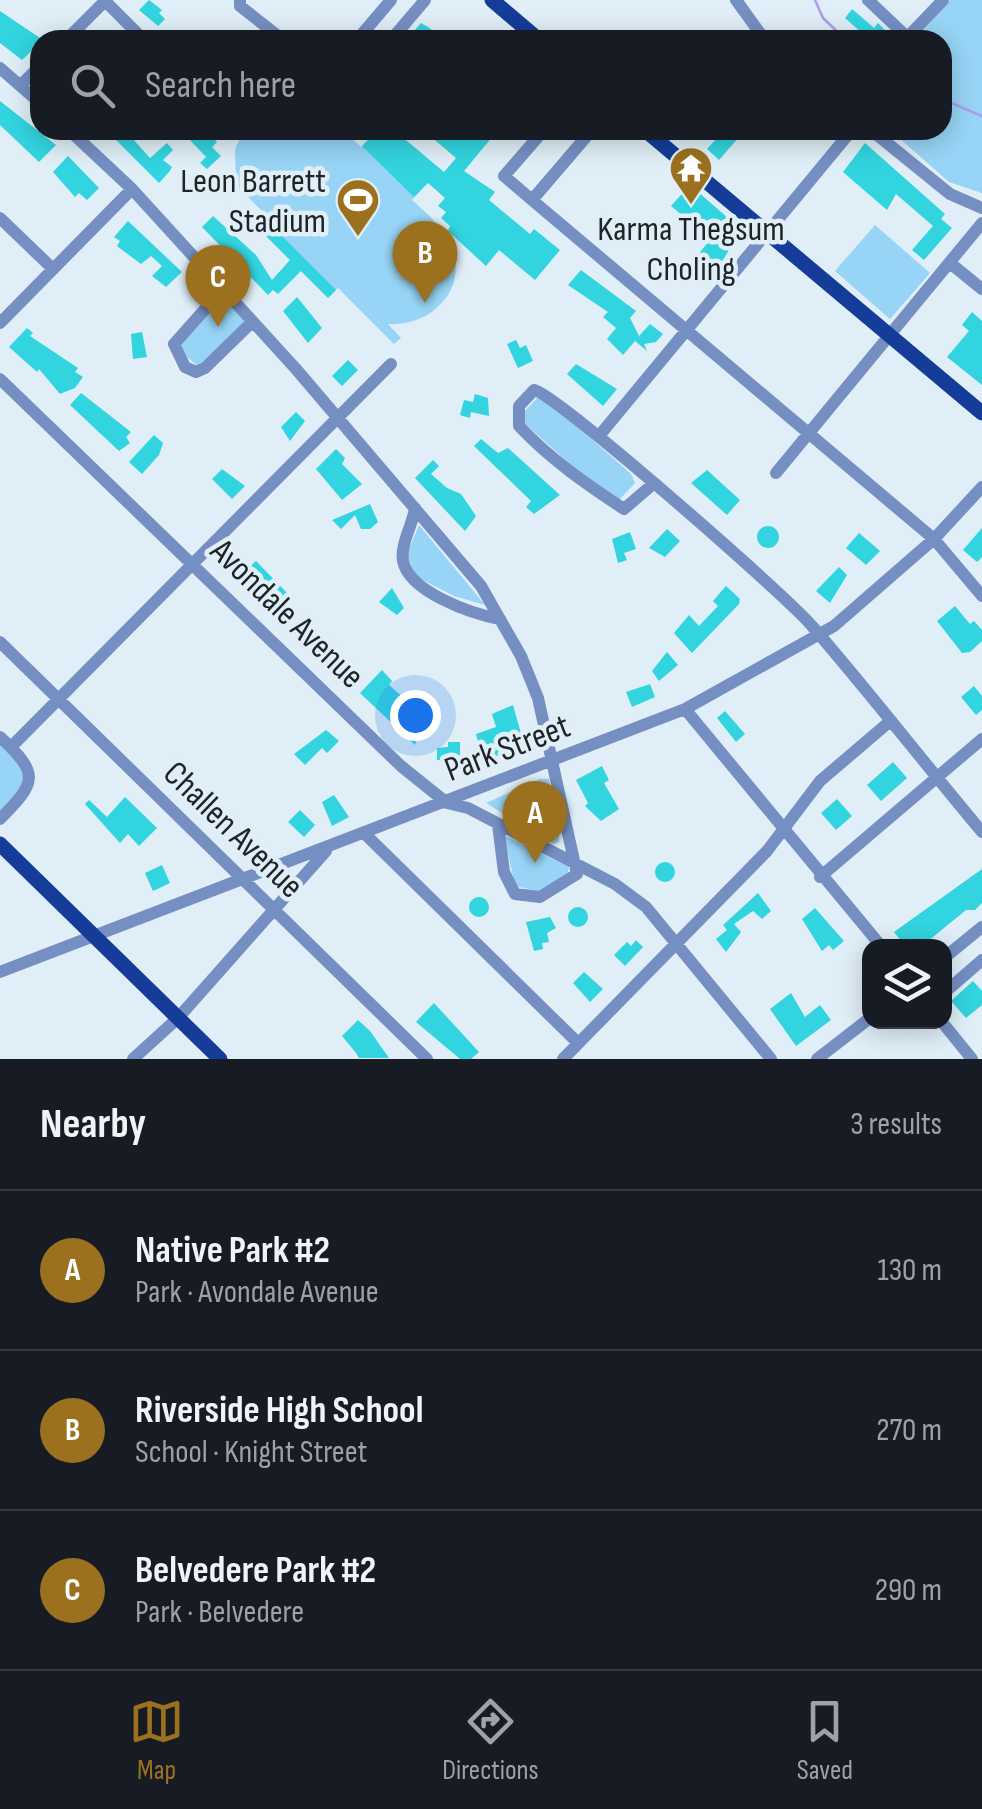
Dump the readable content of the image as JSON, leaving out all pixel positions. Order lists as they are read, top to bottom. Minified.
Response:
{"streets":{"street":["Avondale Avenue","Park Street","Challen Avenue"]},"crossings":[["Avondale Avenue","Park Street"],["Park Street","Challen Avenue"]],"places":{"temple":["Karma Thegsum Choling"],"sports":["Leon Barrett Stadium"]},"page":{"search":"Search here","pins":["B","C","A"],"heading":["Nearby","3 results"],"list":[{"mark":"A","name":"Native Park #2","note":"Park · Avondale Avenue","value":"130 m"},{"mark":"B","name":"Riverside High School","note":"School · Knight Street","value":"270 m"},{"mark":"C","name":"Belvedere Park #2","note":"Park · Belvedere","value":"290 m"}],"nav":["Map","Directions","Saved"]}}
